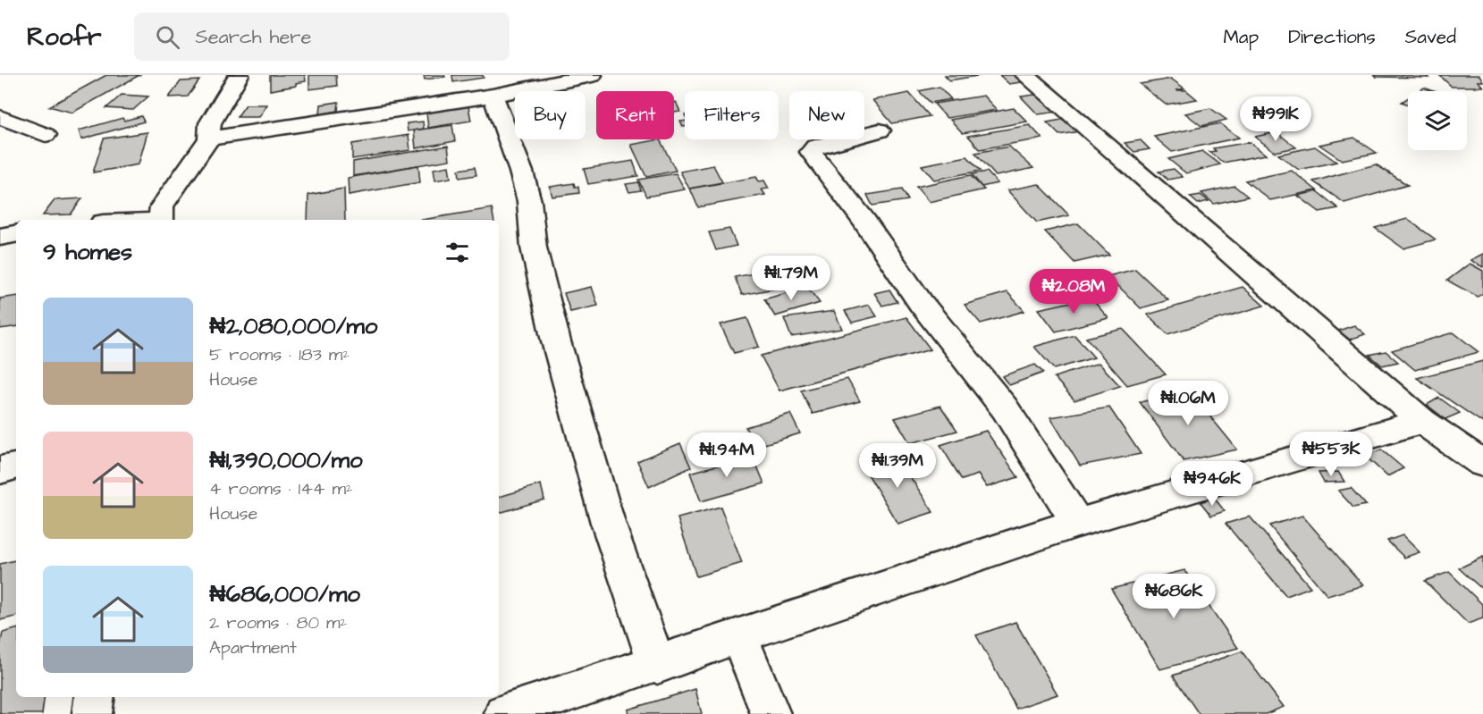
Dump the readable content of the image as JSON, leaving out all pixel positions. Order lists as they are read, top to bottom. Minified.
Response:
{"page":{"header":"Roofr","search":"Search here","nav":["Map","Directions","Saved"],"chip":["Buy","Rent","Filters","New"],"price":["₦991K","₦1.79M","₦2.08M","₦1.06M","₦553K","₦1.94M","₦1.39M","₦946K","₦686K"],"heading":"9 homes","list":[{"name":"₦2,080,000/mo","note":"5 rooms · 183 m² · House"},{"name":"₦1,390,000/mo","note":"4 rooms · 144 m² · House"},{"name":"₦686,000/mo","note":"2 rooms · 80 m² · Apartment"}]}}
